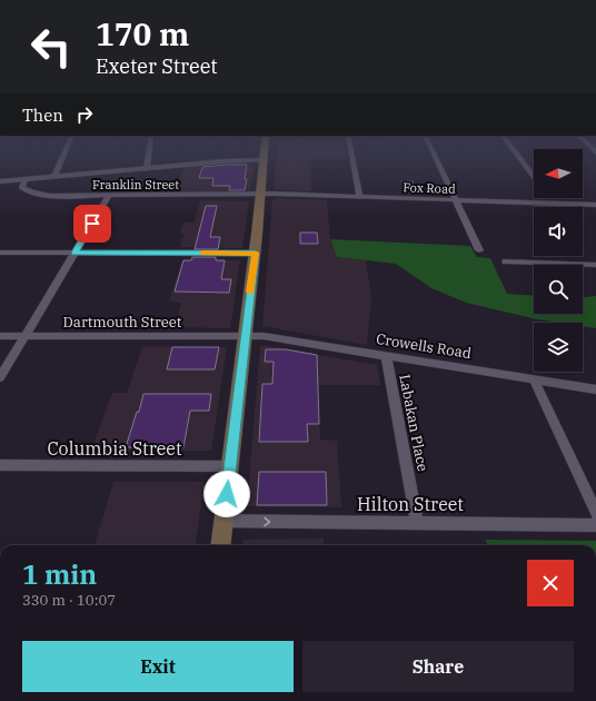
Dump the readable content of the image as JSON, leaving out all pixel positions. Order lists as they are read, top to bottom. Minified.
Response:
{"streets":{"street":["Franklin Street","Fox Road","Dartmouth Street","Crowells Road","Labakan Place","Columbia Street","Hilton Street"]},"crossings":[["Franklin Street","Fox Road"],["Dartmouth Street","Crowells Road"],["Crowells Road","Labakan Place"],["Labakan Place","Hilton Street"]],"one_way":["Hilton Street"],"north":"left","page":{"turn":["170 m","Exeter Street"],"then":"Then","heading":["1 min","330 m · 10:07"],"buttons":["Exit","Share"]}}
